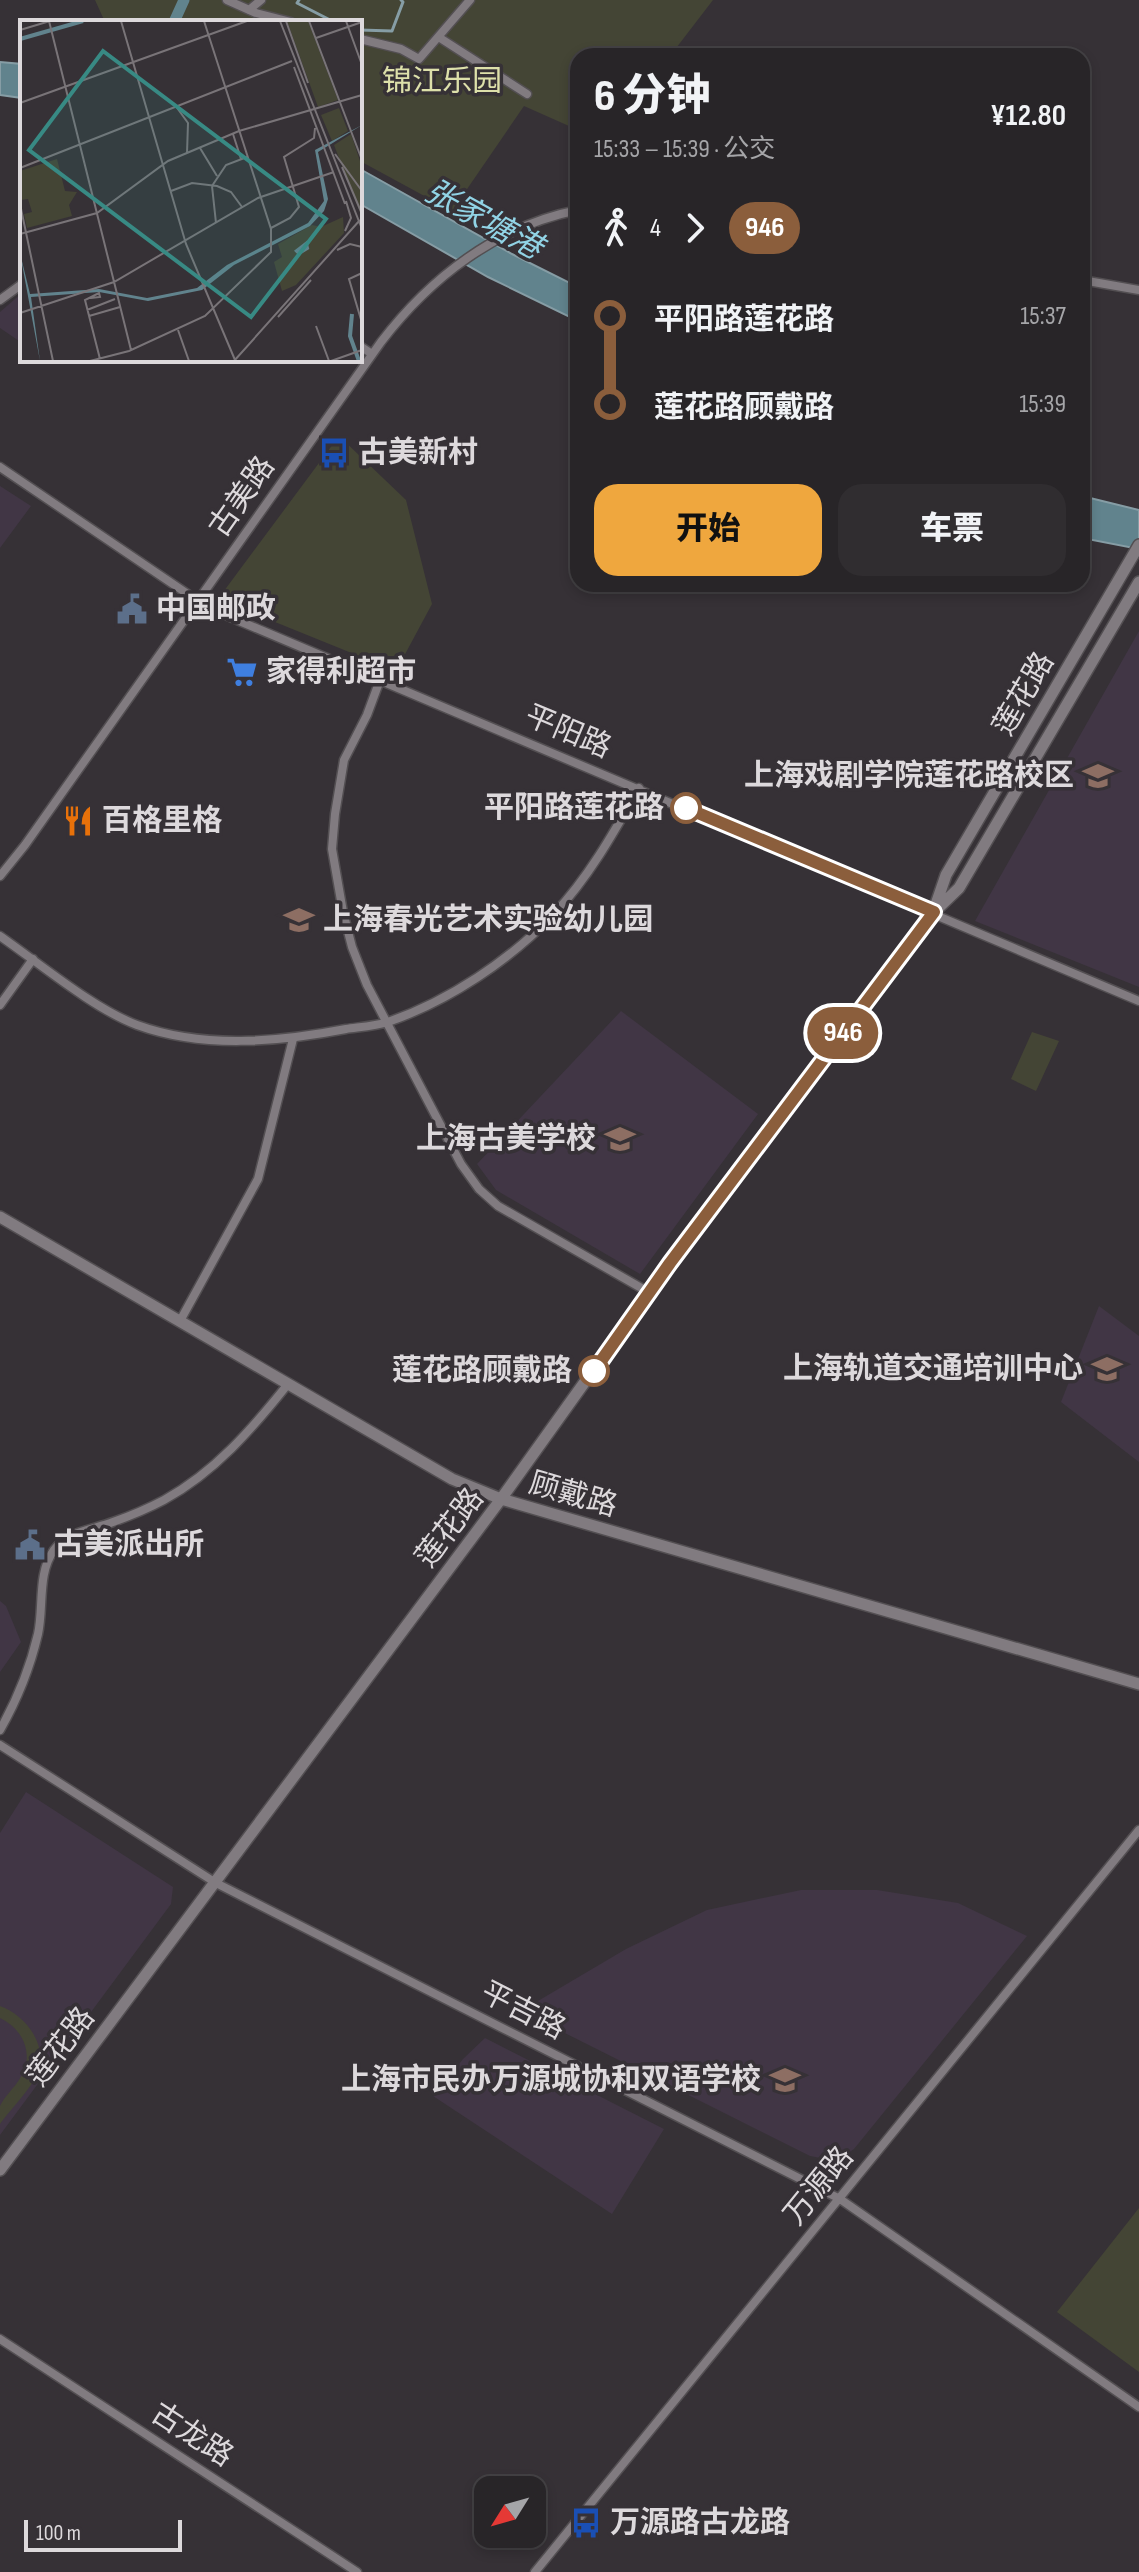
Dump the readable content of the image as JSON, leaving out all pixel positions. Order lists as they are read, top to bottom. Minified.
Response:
{"streets":{"main road":["莲花路","顾戴路"],"street":["古美路","平阳路","平吉路","万源路","古龙路"]},"crossings":[["古美路","平阳路"],["莲花路","平阳路"],["莲花路","顾戴路"],["莲花路","平吉路"],["平吉路","万源路"]],"water":["张家塘港"],"parks":["锦江乐园"],"places":{"bus stop":["古美新村","万源路古龙路"],"public building":["中国邮政","古美派出所"],"supermarket":["家得利超市"],"school or university":["上海戏剧学院莲花路校区","上海春光艺术实验幼儿园","上海古美学校","上海轨道交通培训中心","上海市民办万源城协和双语学校"],"other":["平阳路莲花路","莲花路顾戴路"],"restaurant":["百格里格"]},"lines":["bus line 946"],"scale_bar":"100 m","north":"bottom left","page":{"on_map":"946","heading":["6 分钟","15:33 – 15:39 · 公交","¥12.80"],"legs":["4","946"],"list":[{"name":"平阳路莲花路","value":"15:37"},{"name":"莲花路顾戴路","value":"15:39"}],"buttons":["开始","车票"],"scale":"100 m"}}
